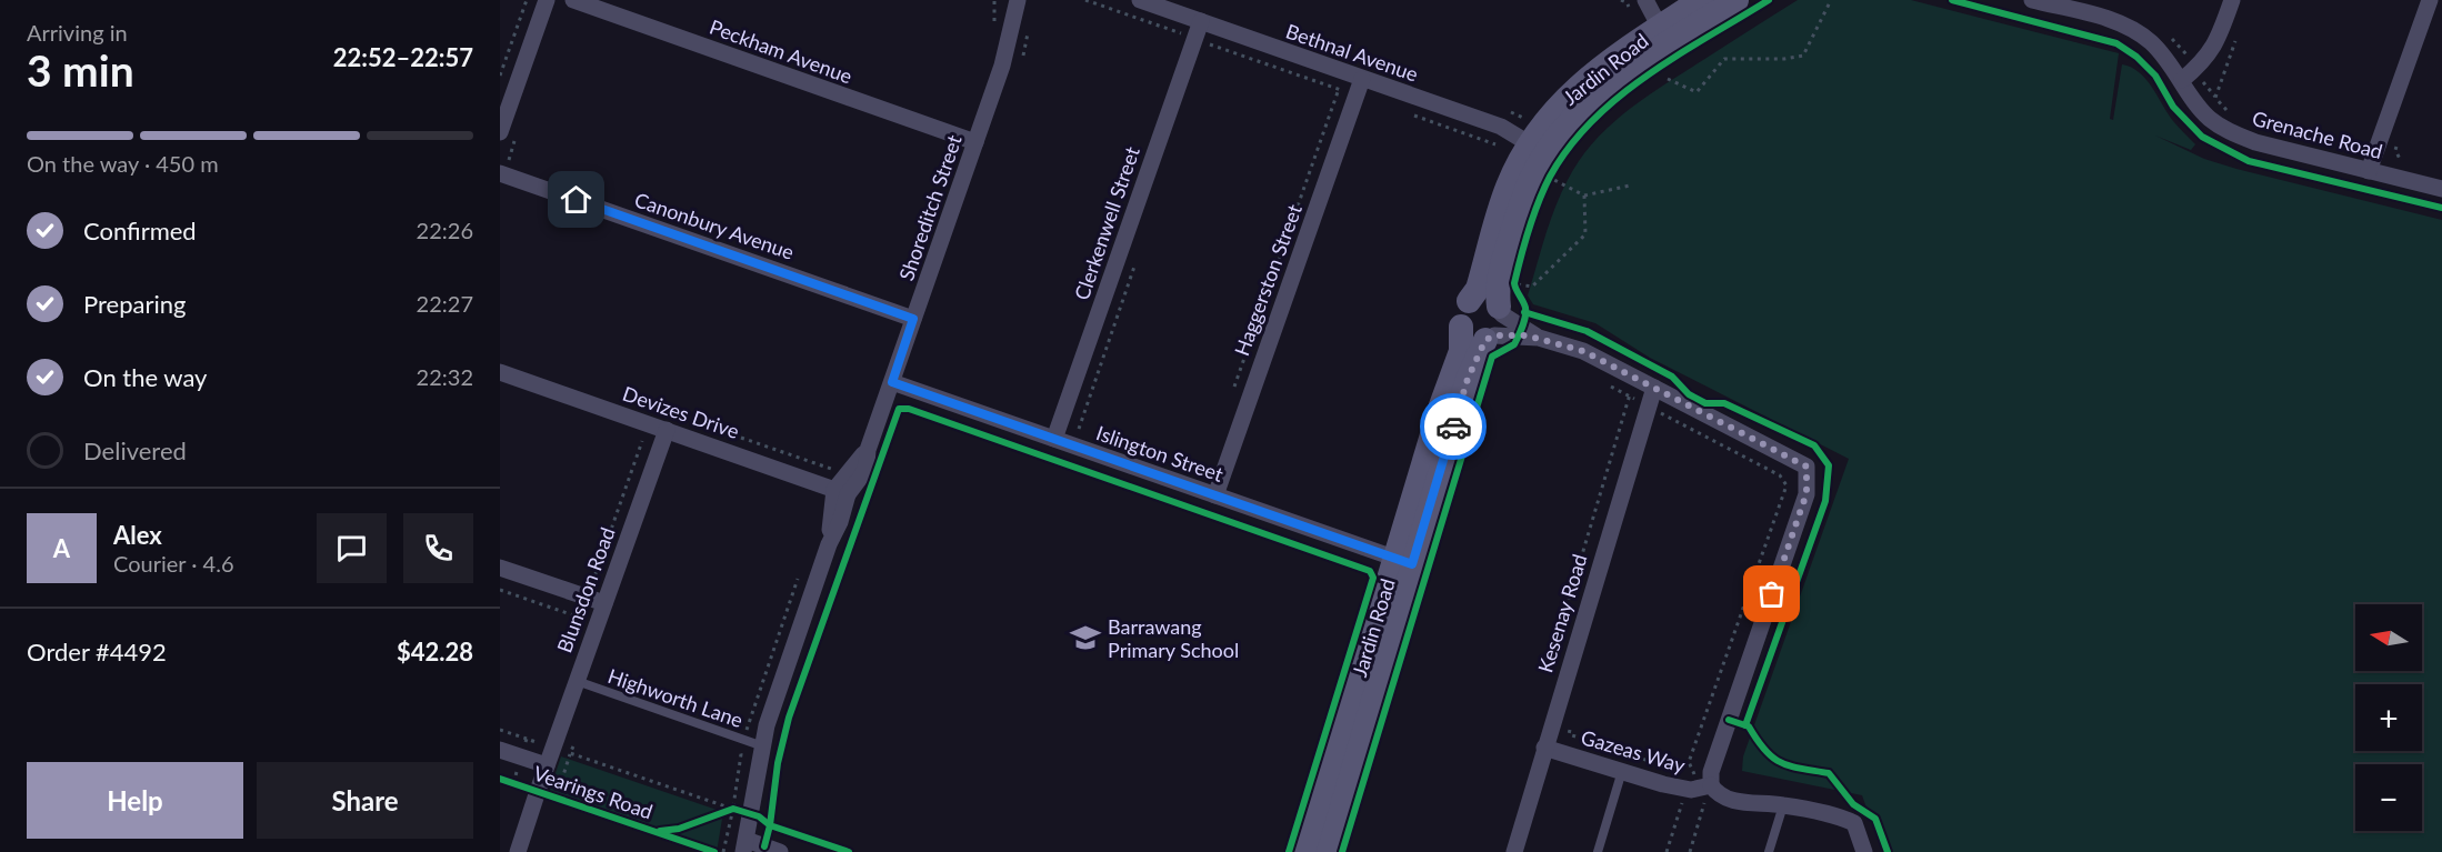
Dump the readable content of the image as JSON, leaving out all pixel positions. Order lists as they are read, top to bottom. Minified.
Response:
{"streets":{"street":["Peckham Avenue","Bethnal Avenue","Jardin Road","Grenache Road","Shoreditch Street","Clerkenwell Street","Canonbury Avenue","Haggerston Street","Devizes Drive","Islington Street","Blunsdon Road","Kesenay Road","Gazeas Way","Vearings Road"],"lane":["Highworth Lane"]},"crossings":[["Peckham Avenue","Shoreditch Street"],["Bethnal Avenue","Jardin Road"],["Bethnal Avenue","Clerkenwell Street"],["Bethnal Avenue","Haggerston Street"],["Jardin Road","Islington Street"],["Shoreditch Street","Canonbury Avenue"],["Shoreditch Street","Devizes Drive"],["Shoreditch Street","Islington Street"],["Shoreditch Street","Highworth Lane"],["Clerkenwell Street","Islington Street"],["Haggerston Street","Islington Street"],["Devizes Drive","Blunsdon Road"],["Blunsdon Road","Highworth Lane"],["Blunsdon Road","Vearings Road"],["Kesenay Road","Gazeas Way"]],"places":{"school or university":["Barrawang Primary School"]},"north":"left","page":{"heading":["3 min","Arriving in","22:52–22:57"],"panel":["Alex","Courier · 4.6","Order #4492","$42.28"],"bar":"On the way · 450 m","list":[["Confirmed","22:26"],["Preparing","22:27"],["On the way","22:32"],"Delivered"],"round":"A","map_buttons":["+","−"],"buttons":["Help","Share"]}}
